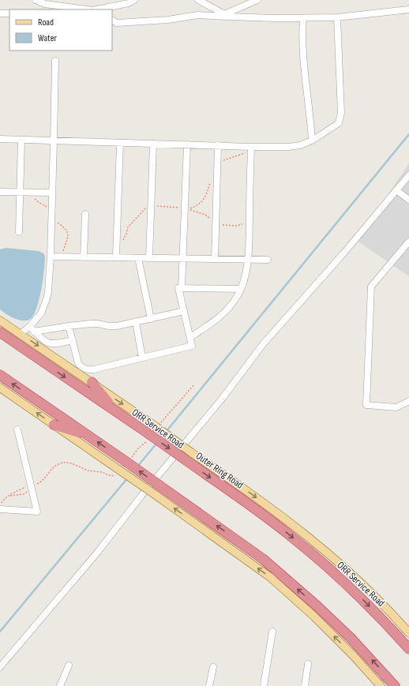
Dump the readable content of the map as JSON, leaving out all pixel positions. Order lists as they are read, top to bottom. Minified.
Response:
{"streets":{"highway":["Outer Ring Road"],"main road":["ORR Service Road"]},"legend":["Road","Water"]}
